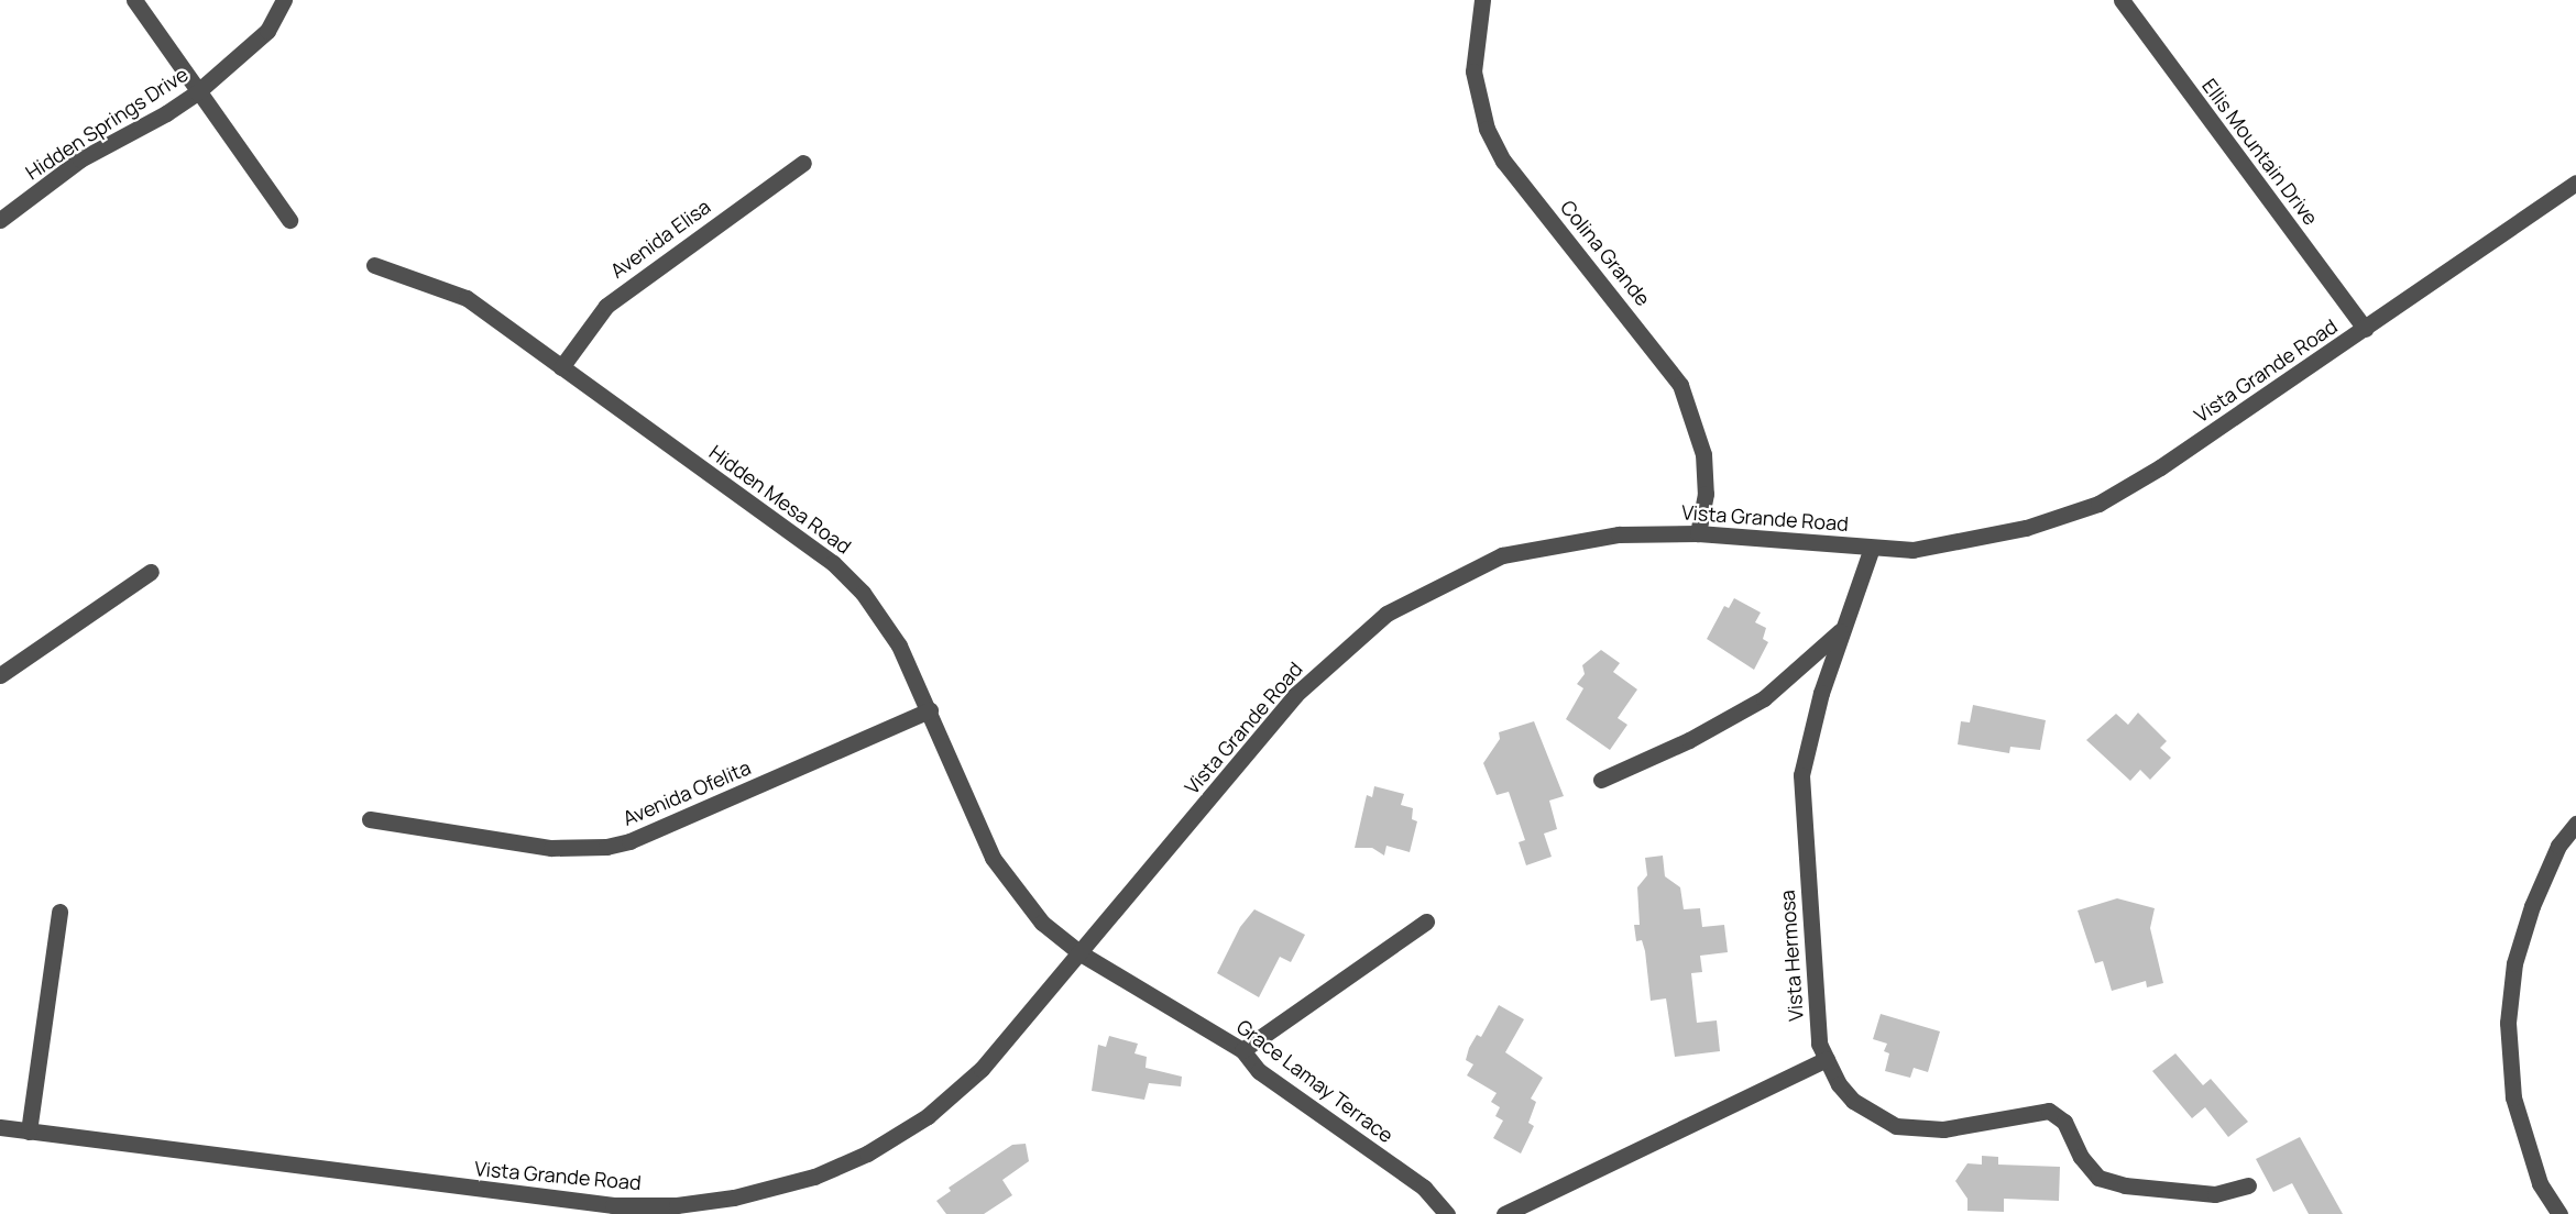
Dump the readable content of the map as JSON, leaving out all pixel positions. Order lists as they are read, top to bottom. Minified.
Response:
{"streets":{"street":["Hidden Springs Drive","Ellis Mountain Drive","Avenida Elisa","Colina Grande","Vista Grande Road","Hidden Mesa Road","Avenida Ofelita","Vista Hermosa","Grace Lamay Terrace"]},"crossings":[["Ellis Mountain Drive","Vista Grande Road"],["Avenida Elisa","Hidden Mesa Road"],["Colina Grande","Vista Grande Road"],["Vista Grande Road","Hidden Mesa Road"],["Vista Grande Road","Vista Hermosa"],["Vista Grande Road","Grace Lamay Terrace"],["Hidden Mesa Road","Avenida Ofelita"],["Hidden Mesa Road","Grace Lamay Terrace"]]}
